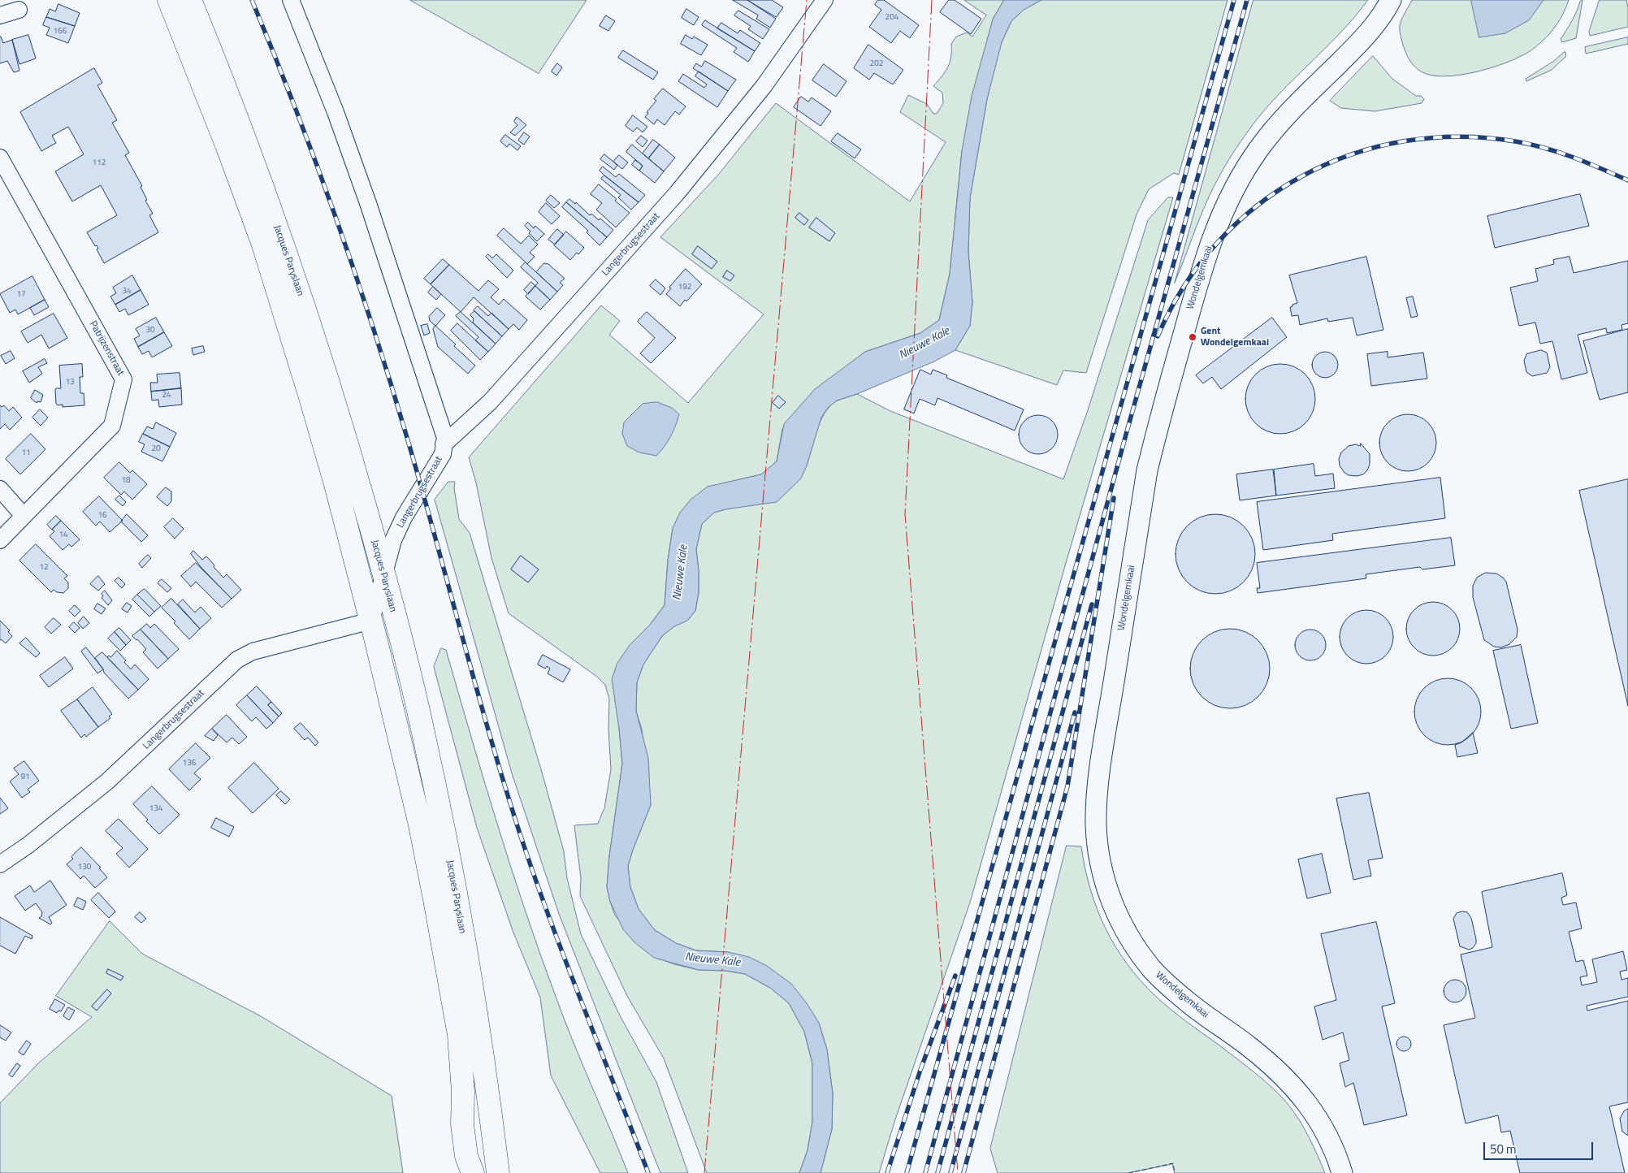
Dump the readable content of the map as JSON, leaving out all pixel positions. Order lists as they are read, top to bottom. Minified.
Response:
{"streets":{"highway":["Jacques Paryslaan"],"main road":["Wondelgemkaai"],"street":["Langerbrugsestraat","Patrijzenstraat"]},"crossings":[["Langerbrugsestraat","Jacques Paryslaan"]],"water":["Nieuwe Kale"],"places":["Gent Wondelgemkaai"],"house_numbers":["204","166","202","112","192","34","17","30","13","24","20","11","18","16","14","12","136","91","134","130"],"scale_bar":"50 m"}
